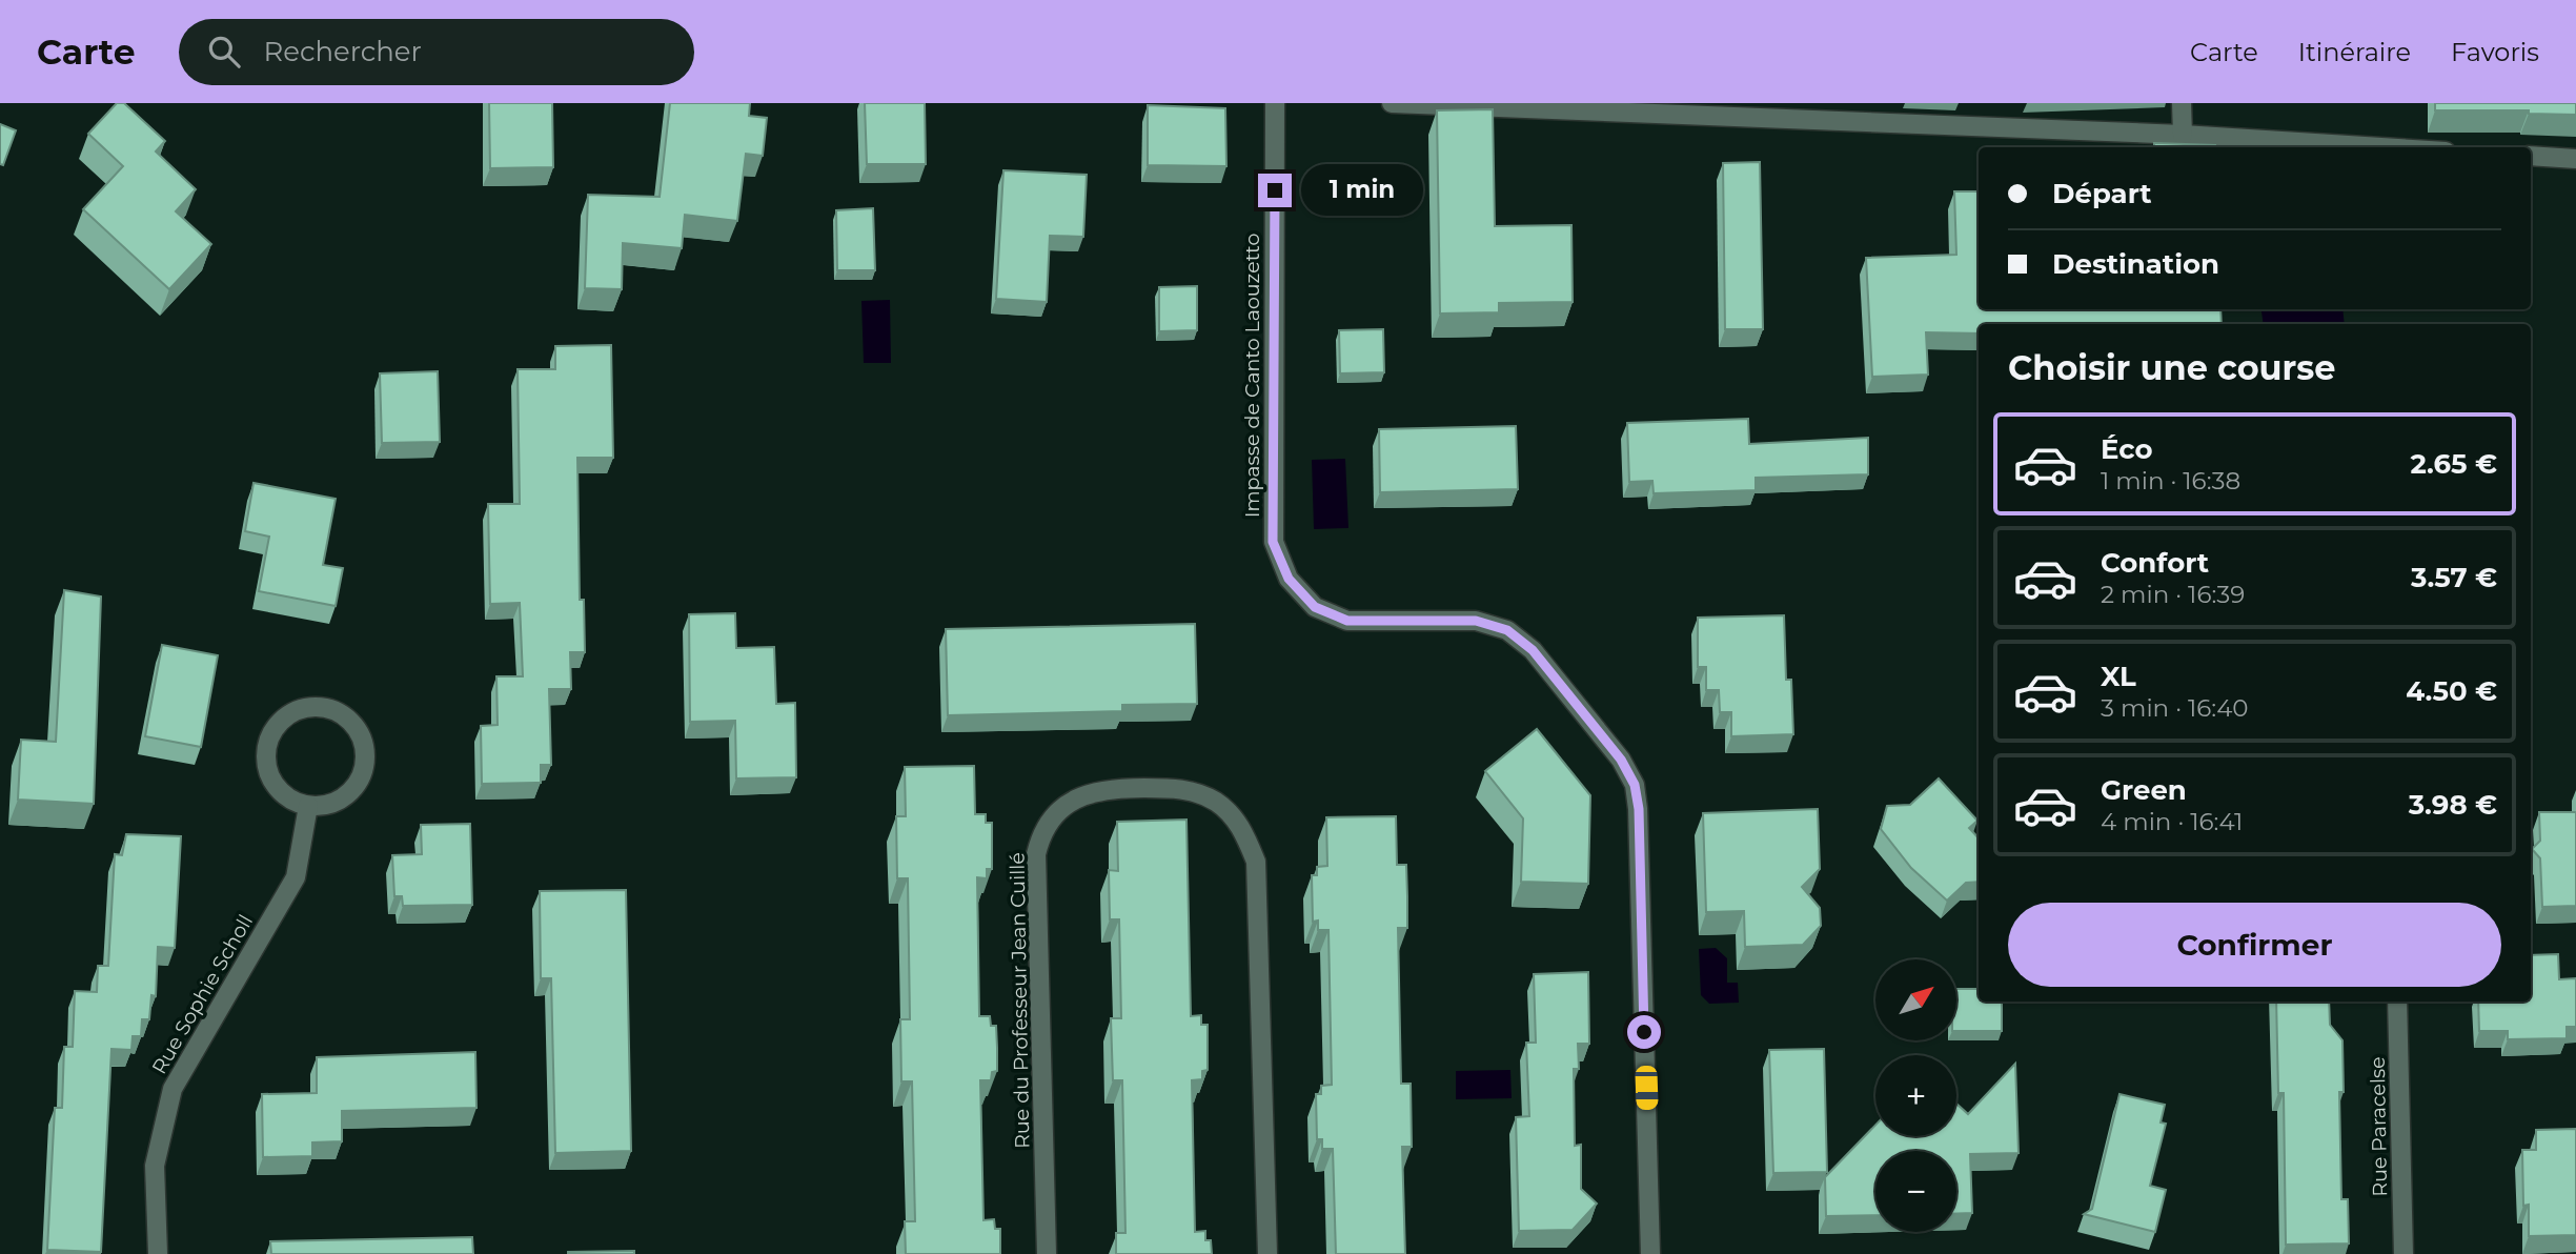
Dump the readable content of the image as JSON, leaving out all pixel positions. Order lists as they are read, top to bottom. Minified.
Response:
{"streets":{"street":["Impasse de Canto Laouzetto","Rue Sophie Scholl","Rue du Professeur Jean Cuillé","Rue Paracelse"]},"north":"top right","page":{"header":"Carte","search":"Rechercher","nav":["Carte","Itinéraire","Favoris"],"banner":["Départ","Destination"],"bubble":"1 min","heading":"Choisir une course","list":[{"name":"Éco","note":"1 min · 16:38","value":"2.65 €"},{"name":"Confort","note":"2 min · 16:39","value":"3.57 €"},{"name":"XL","note":"3 min · 16:40","value":"4.50 €"},{"name":"Green","note":"4 min · 16:41","value":"3.98 €"}],"buttons":"Confirmer","map_buttons":["+","−"]}}
